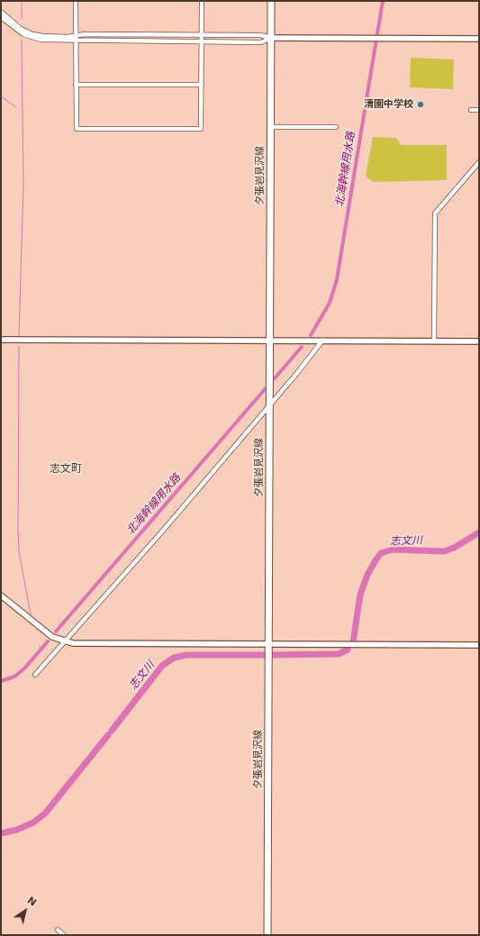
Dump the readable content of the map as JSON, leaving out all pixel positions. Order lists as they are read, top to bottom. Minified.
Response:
{"streets":{"main road":["夕張岩見沢線"]},"districts":["志文町"],"water":["北海幹線用水路","志文川"],"places":["清園中学校"],"north":"top right"}
